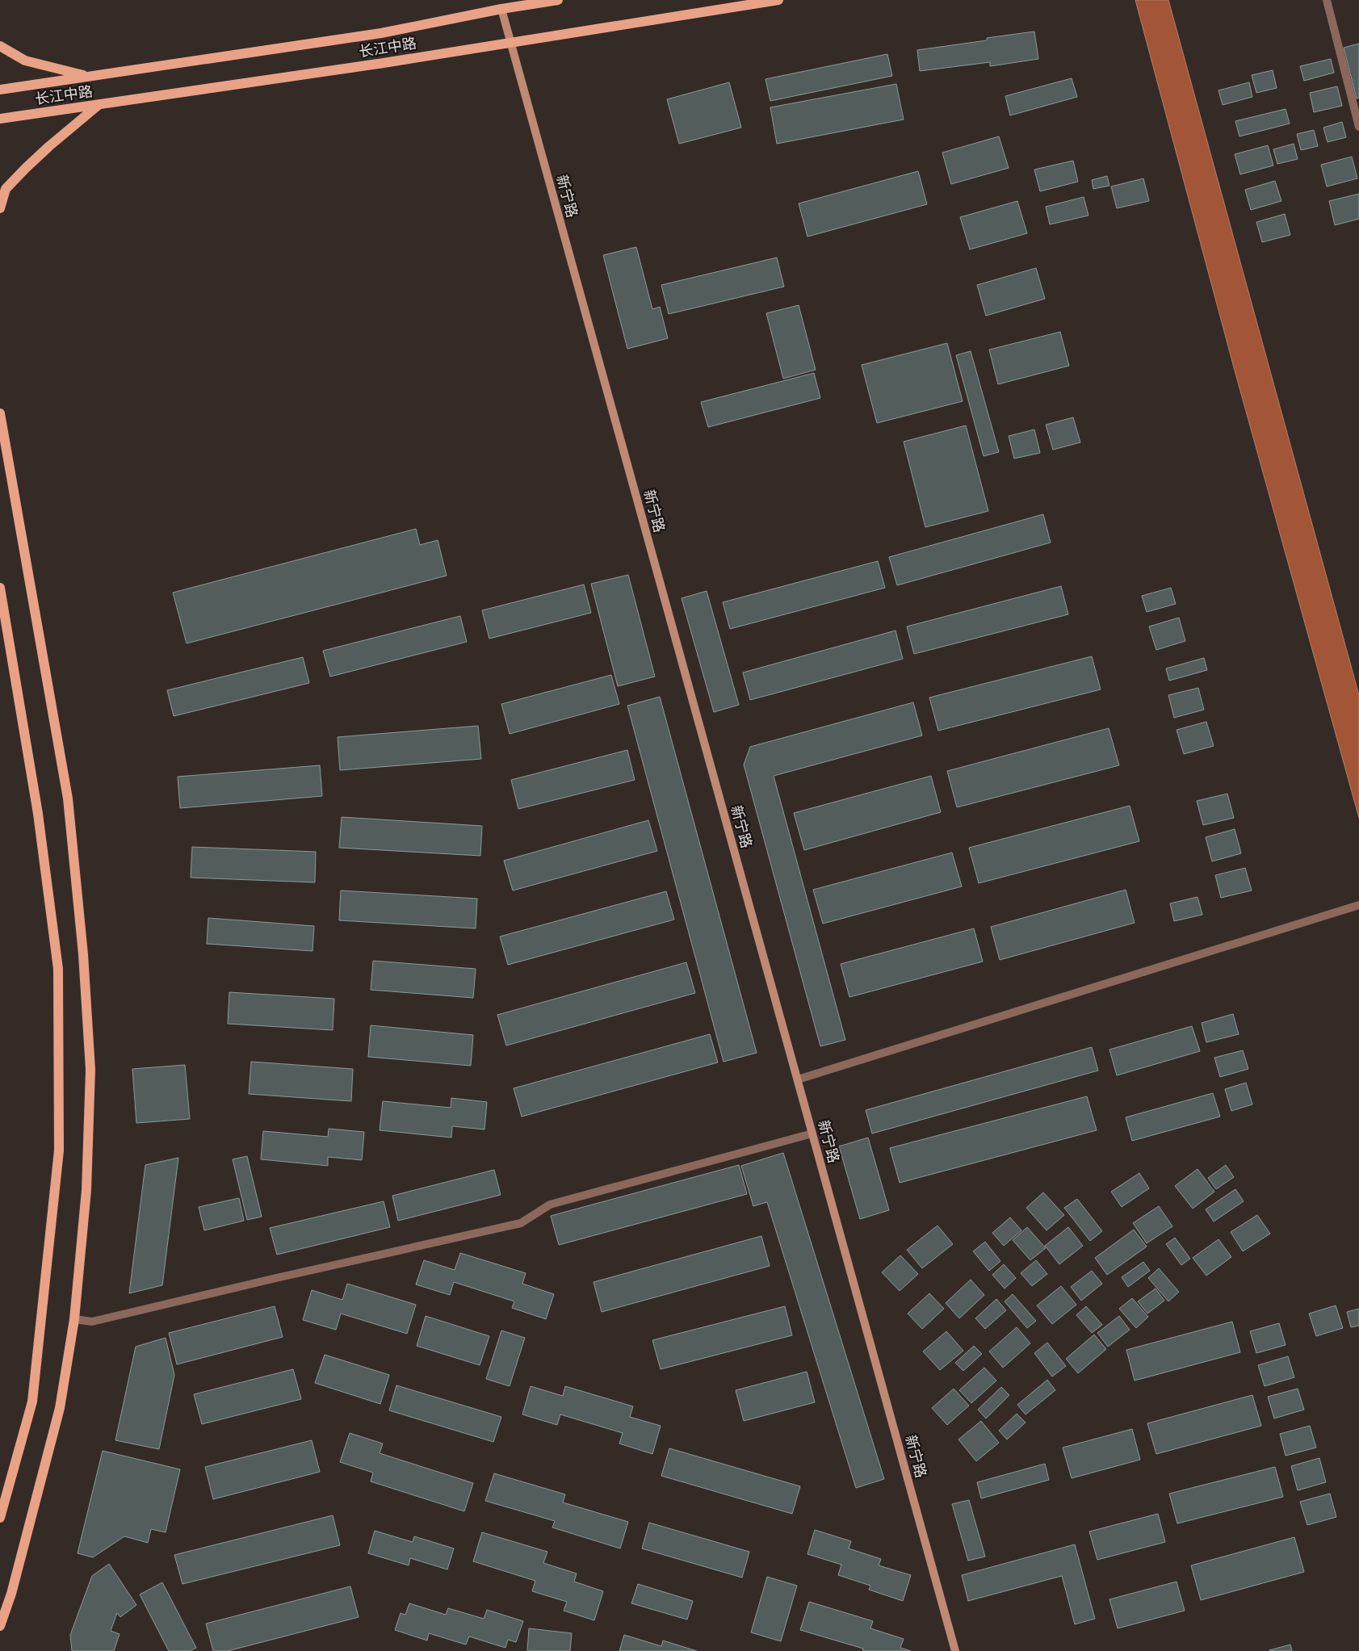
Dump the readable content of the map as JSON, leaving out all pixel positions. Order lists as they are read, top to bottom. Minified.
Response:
{"streets":{"main road":["长江中路"],"street":["新宁路"]},"crossings":[["长江中路","新宁路"]]}
